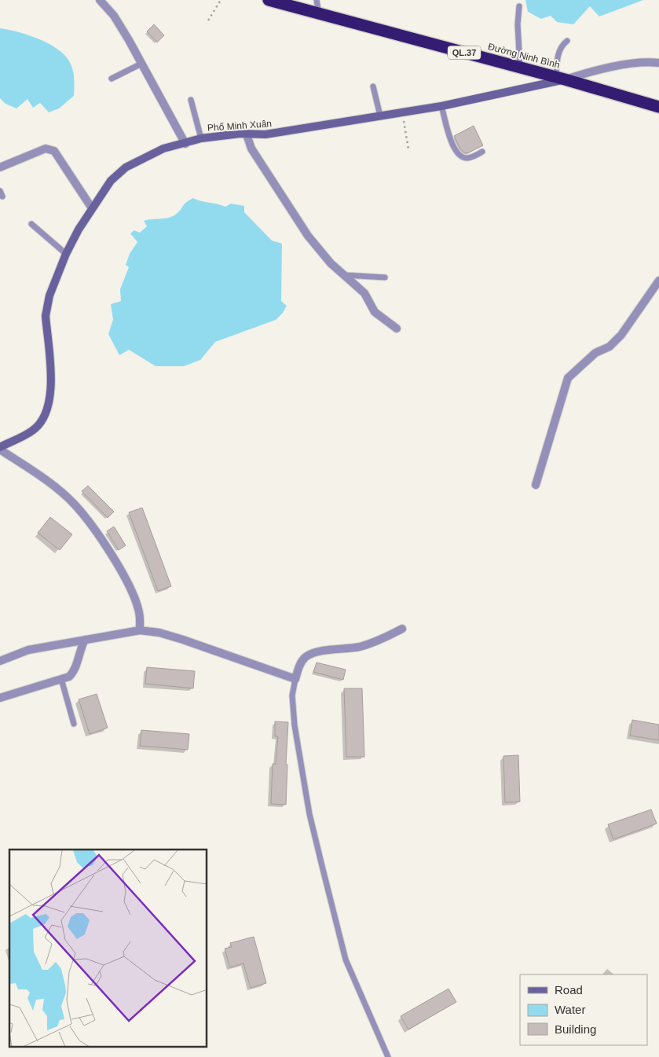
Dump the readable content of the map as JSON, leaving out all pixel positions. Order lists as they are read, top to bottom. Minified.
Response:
{"streets":{"highway":["QL.37","Đường Ninh Bình"],"street":["Phố Minh Xuân"]},"crossings":[["Đường Ninh Bình","Phố Minh Xuân"]],"legend":["Road","Water","Building"]}
